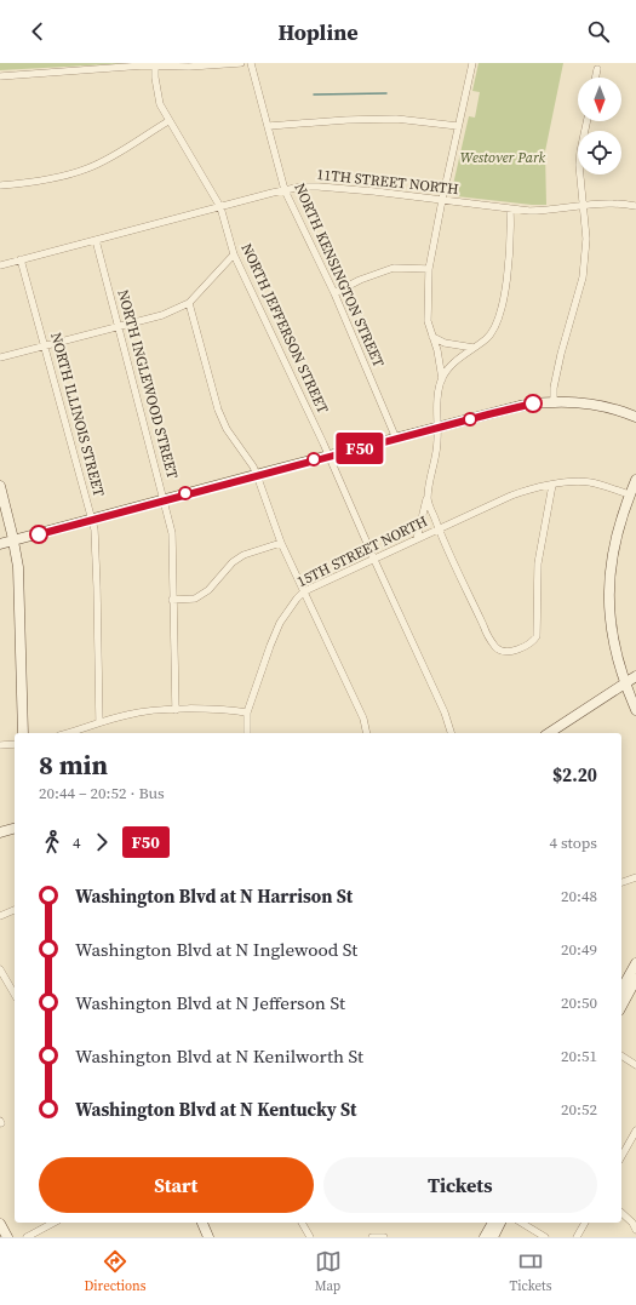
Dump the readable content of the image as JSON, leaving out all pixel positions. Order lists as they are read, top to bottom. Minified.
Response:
{"streets":{"street":["11TH STREET NORTH","NORTH KENSINGTON STREET","NORTH JEFFERSON STREET","NORTH INGLEWOOD STREET","NORTH ILLINOIS STREET","15TH STREET NORTH"]},"crossings":[["11TH STREET NORTH","NORTH KENSINGTON STREET"],["11TH STREET NORTH","NORTH JEFFERSON STREET"],["11TH STREET NORTH","NORTH INGLEWOOD STREET"],["11TH STREET NORTH","NORTH ILLINOIS STREET"],["NORTH JEFFERSON STREET","15TH STREET NORTH"]],"parks":["Westover Park"],"lines":["bus line F50"],"north":"bottom","page":{"header":"Hopline","on_map":"F50","heading":["8 min","20:44 – 20:52 · Bus","$2.20"],"legs":["4","F50","4 stops"],"list":[{"name":"Washington Blvd at N Harrison St","value":"20:48"},{"name":"Washington Blvd at N Inglewood St","value":"20:49"},{"name":"Washington Blvd at N Jefferson St","value":"20:50"},{"name":"Washington Blvd at N Kenilworth St","value":"20:51"},{"name":"Washington Blvd at N Kentucky St","value":"20:52"}],"buttons":["Start","Tickets"],"tabs":["Directions","Map","Tickets"]}}
